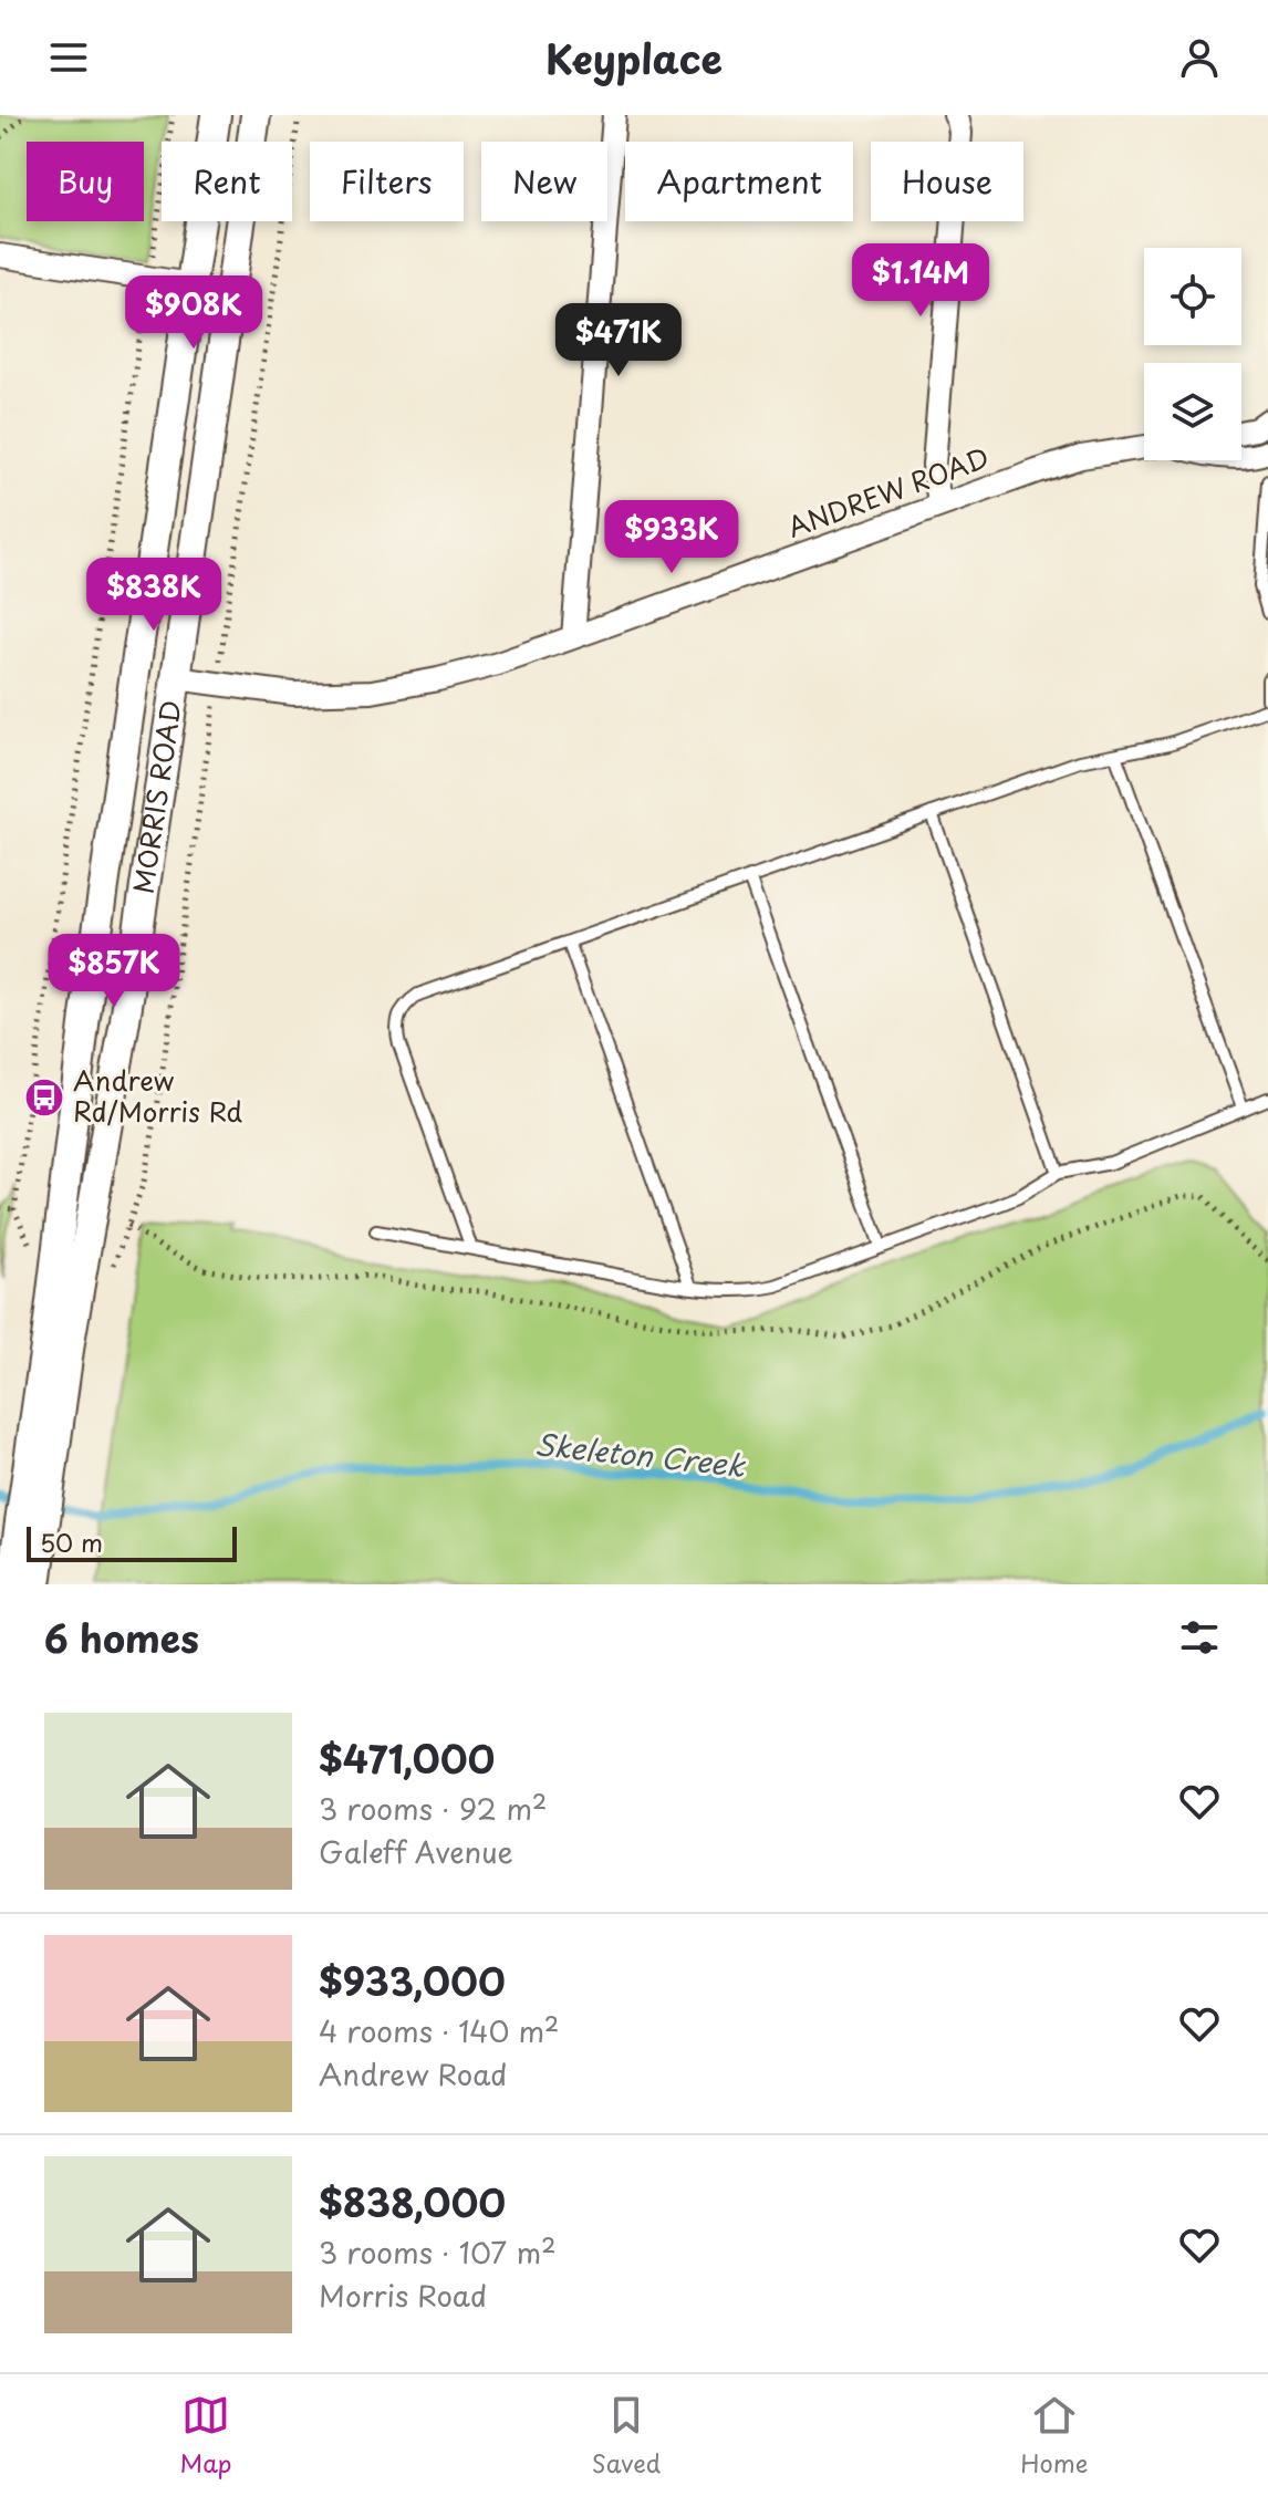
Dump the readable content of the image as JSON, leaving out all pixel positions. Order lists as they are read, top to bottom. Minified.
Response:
{"streets":{"street":["ANDREW ROAD","MORRIS ROAD"]},"crossings":[["ANDREW ROAD","MORRIS ROAD"]],"water":["Skeleton Creek"],"places":{"bus stop":["Andrew Rd/Morris Rd"]},"scale_bar":"50 m","page":{"header":"Keyplace","chip":["Buy","Rent","Filters","New","Apartment","House"],"price":["$1.14M","$908K","$471K","$933K","$838K","$857K"],"scale":"50 m","heading":"6 homes","list":[{"name":"$471,000","note":"3 rooms · 92 m² · Galeff Avenue"},{"name":"$933,000","note":"4 rooms · 140 m² · Andrew Road"},{"name":"$838,000","note":"3 rooms · 107 m² · Morris Road"}],"tabs":["Map","Saved","Home"]}}
